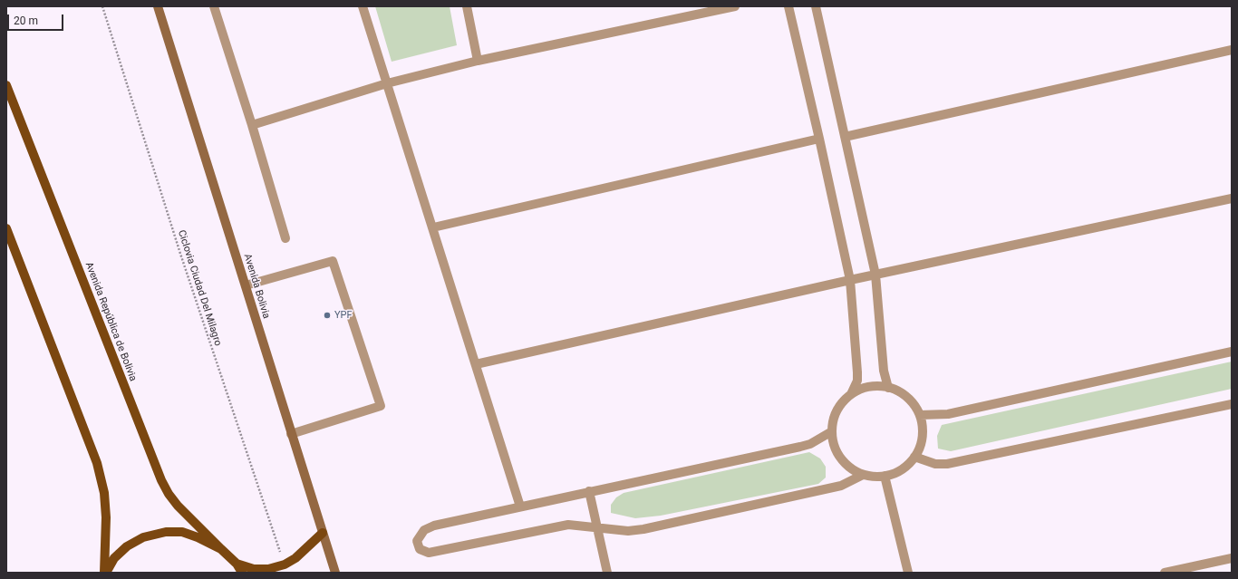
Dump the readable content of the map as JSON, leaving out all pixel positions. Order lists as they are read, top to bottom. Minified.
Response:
{"streets":{"main road":["Avenida República de Bolivia"],"street":["Avenida Bolivia"],"path":["Ciclovia Ciudad Del Milagro"]},"places":["YPF"],"scale_bar":"20 m"}
